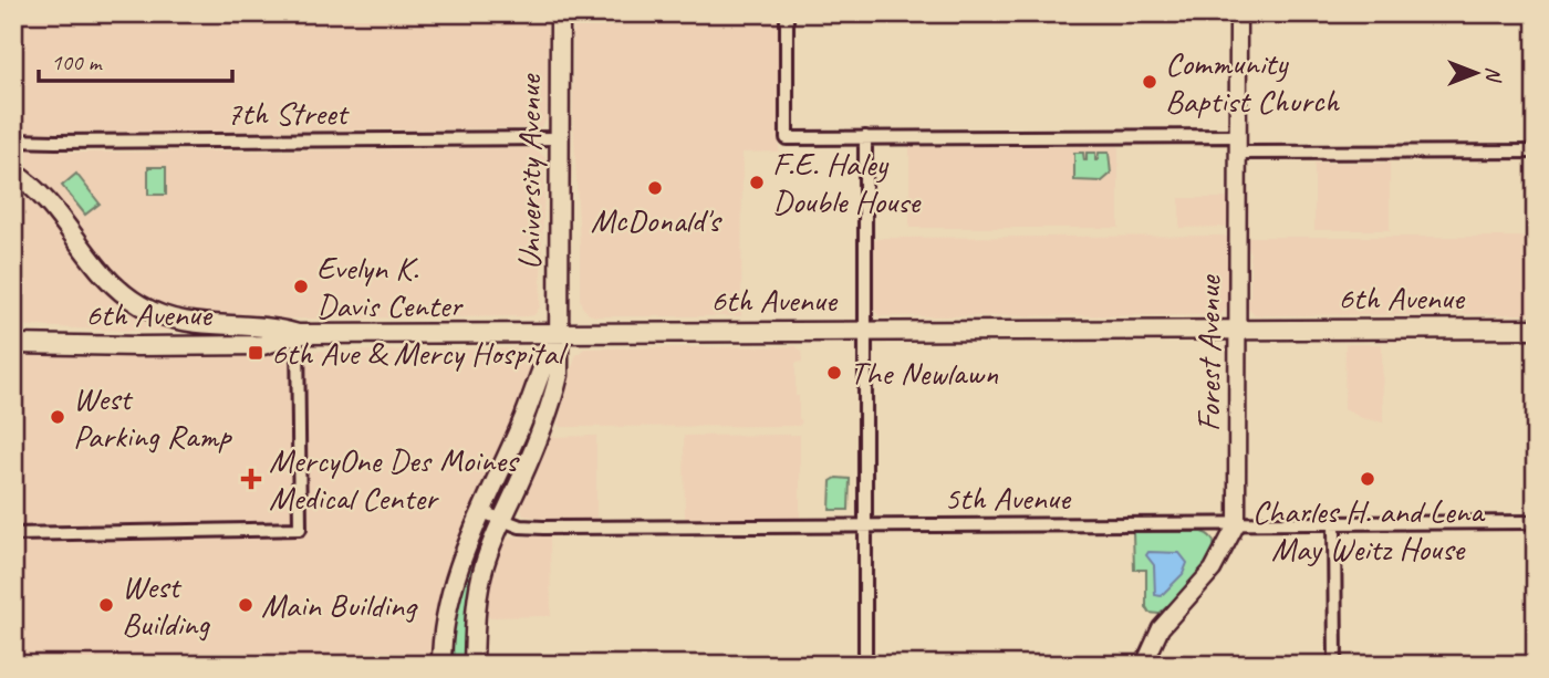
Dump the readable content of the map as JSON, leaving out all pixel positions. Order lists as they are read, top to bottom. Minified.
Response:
{"streets":{"main road":["University Avenue","6th Avenue"],"street":["7th Street","Forest Avenue","5th Avenue"]},"crossings":[["7th Street","University Avenue"],["University Avenue","6th Avenue"],["University Avenue","5th Avenue"],["6th Avenue","Forest Avenue"],["Forest Avenue","5th Avenue"]],"places":{"other":["Community Baptist Church","F.E. Haley Double House","McDonald's","Evelyn K. Davis Center","The Newlawn","West Parking Ramp","Charles H. and Lena May Weitz House","West Building","Main Building"],"transit":["6th Ave & Mercy Hospital"],"health":["MercyOne Des Moines Medical Center"]},"scale_bar":"100 m","north":"right"}
